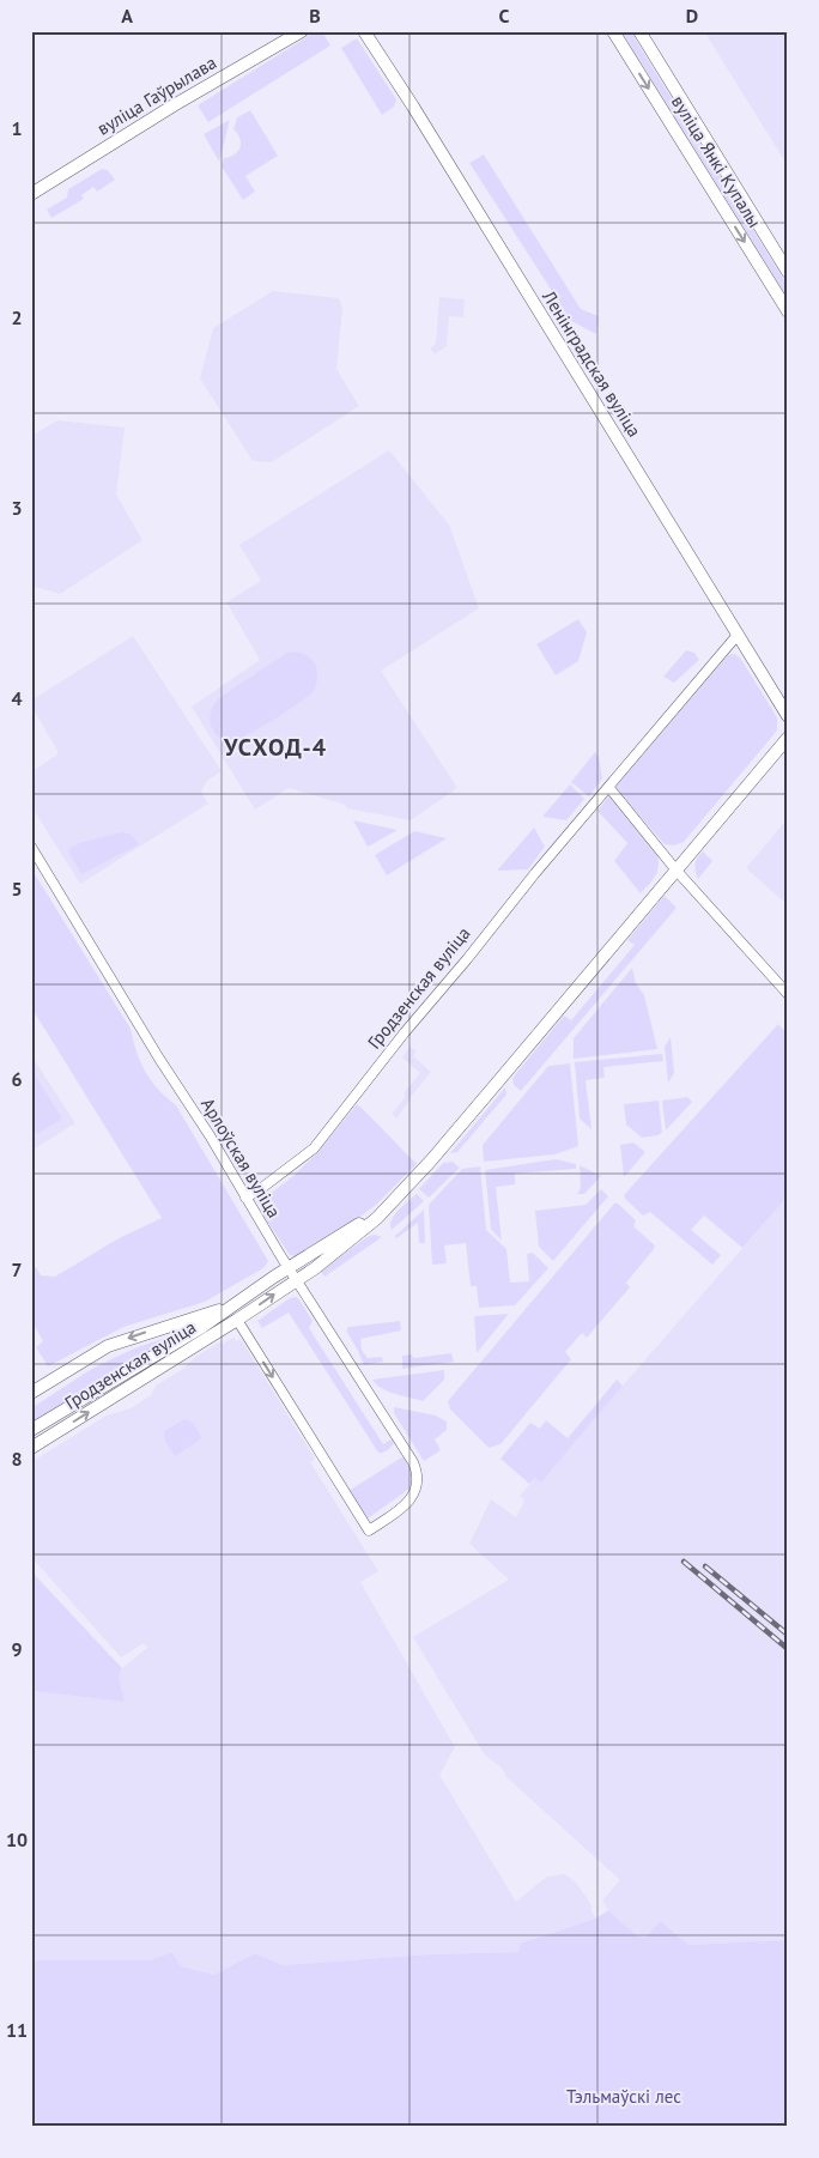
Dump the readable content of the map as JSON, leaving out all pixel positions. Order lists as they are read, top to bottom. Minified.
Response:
{"streets":{"main road":["вуліца Гаўрылава","вуліца Янкі Купалы","Ленінградская вуліца","Гродзенская вуліца"],"street":["Арлоўская вуліца"]},"crossings":[["Ленінградская вуліца","Гродзенская вуліца"],["Гродзенская вуліца","Арлоўская вуліца"]],"districts":["УСХОД-4"],"parks":["Тэльмаўскі лес"],"grid":{"columns":["A","B","C","D"],"rows":["1","2","3","4","5","6","7","8","9","10","11"]}}
